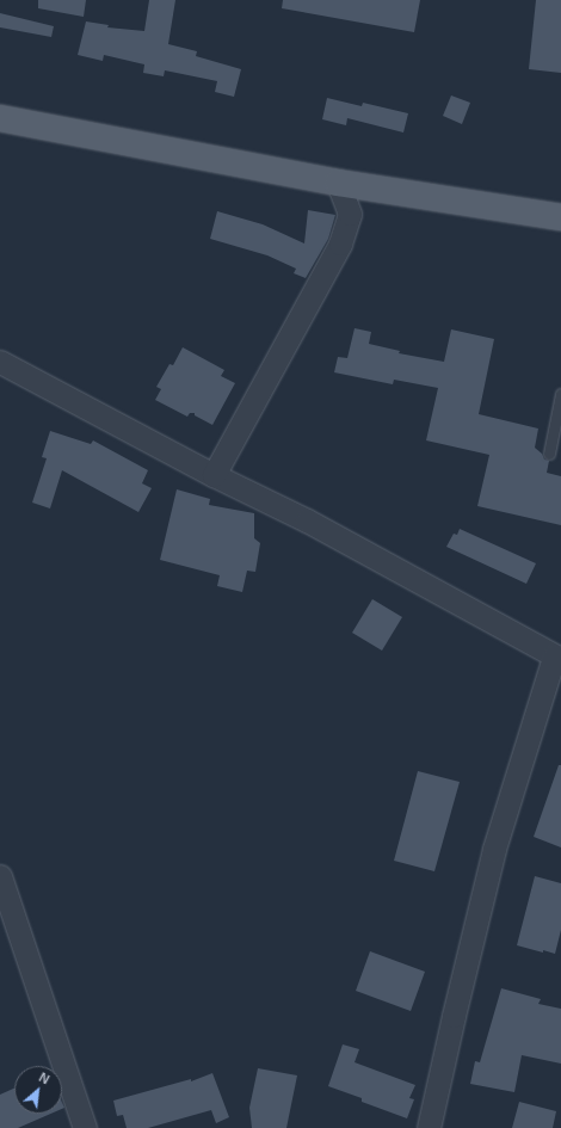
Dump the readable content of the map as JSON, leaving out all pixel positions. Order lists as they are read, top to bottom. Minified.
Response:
{"north":"top right"}
